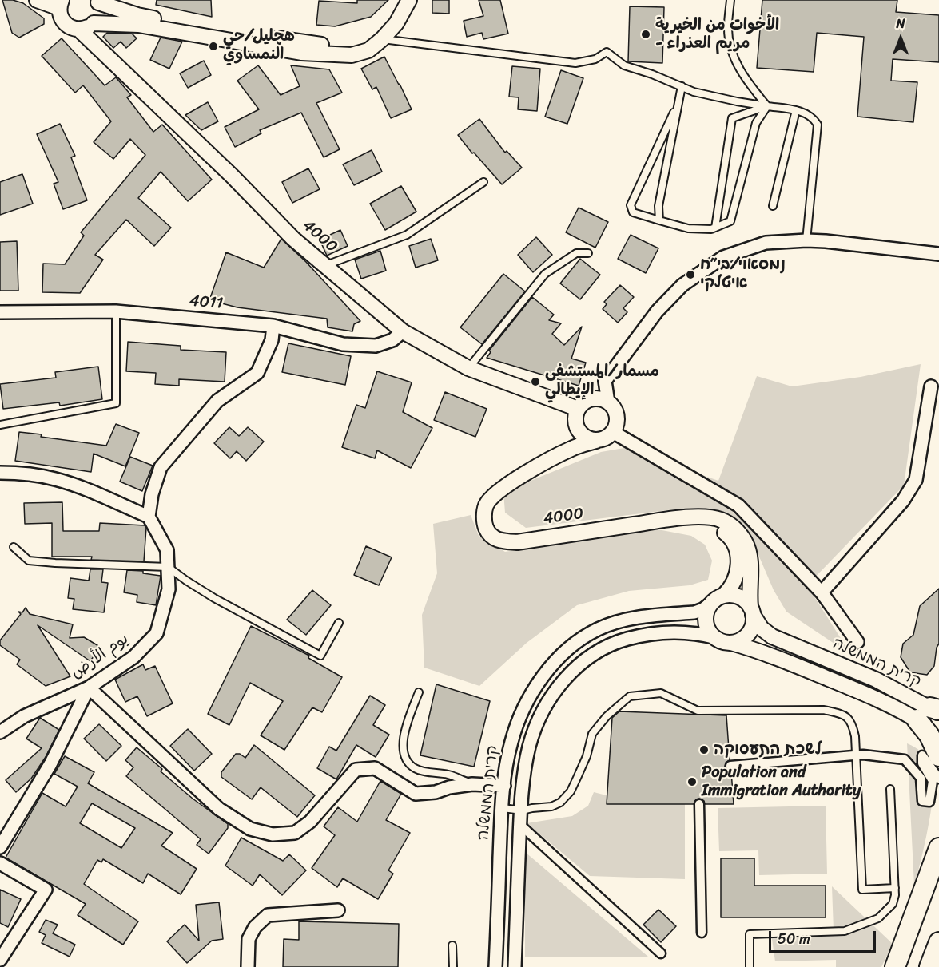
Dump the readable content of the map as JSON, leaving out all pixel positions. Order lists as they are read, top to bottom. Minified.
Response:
{"streets":{"street":["4000","4011","يوم الأرض","קרית הממשלה"]},"crossings":[["4000","4011"],["4000","קרית הממשלה"]],"places":["الأخوات من الخيرية - مريم العذراء","هچليل/حي النمساوي","נמסאוי/בי״ח איטלקי","مسمار/المستشفى الإيطالي","לשכת התעסוקה","Population and Immigration Authority"],"scale_bar":"50 m","north":"top"}
